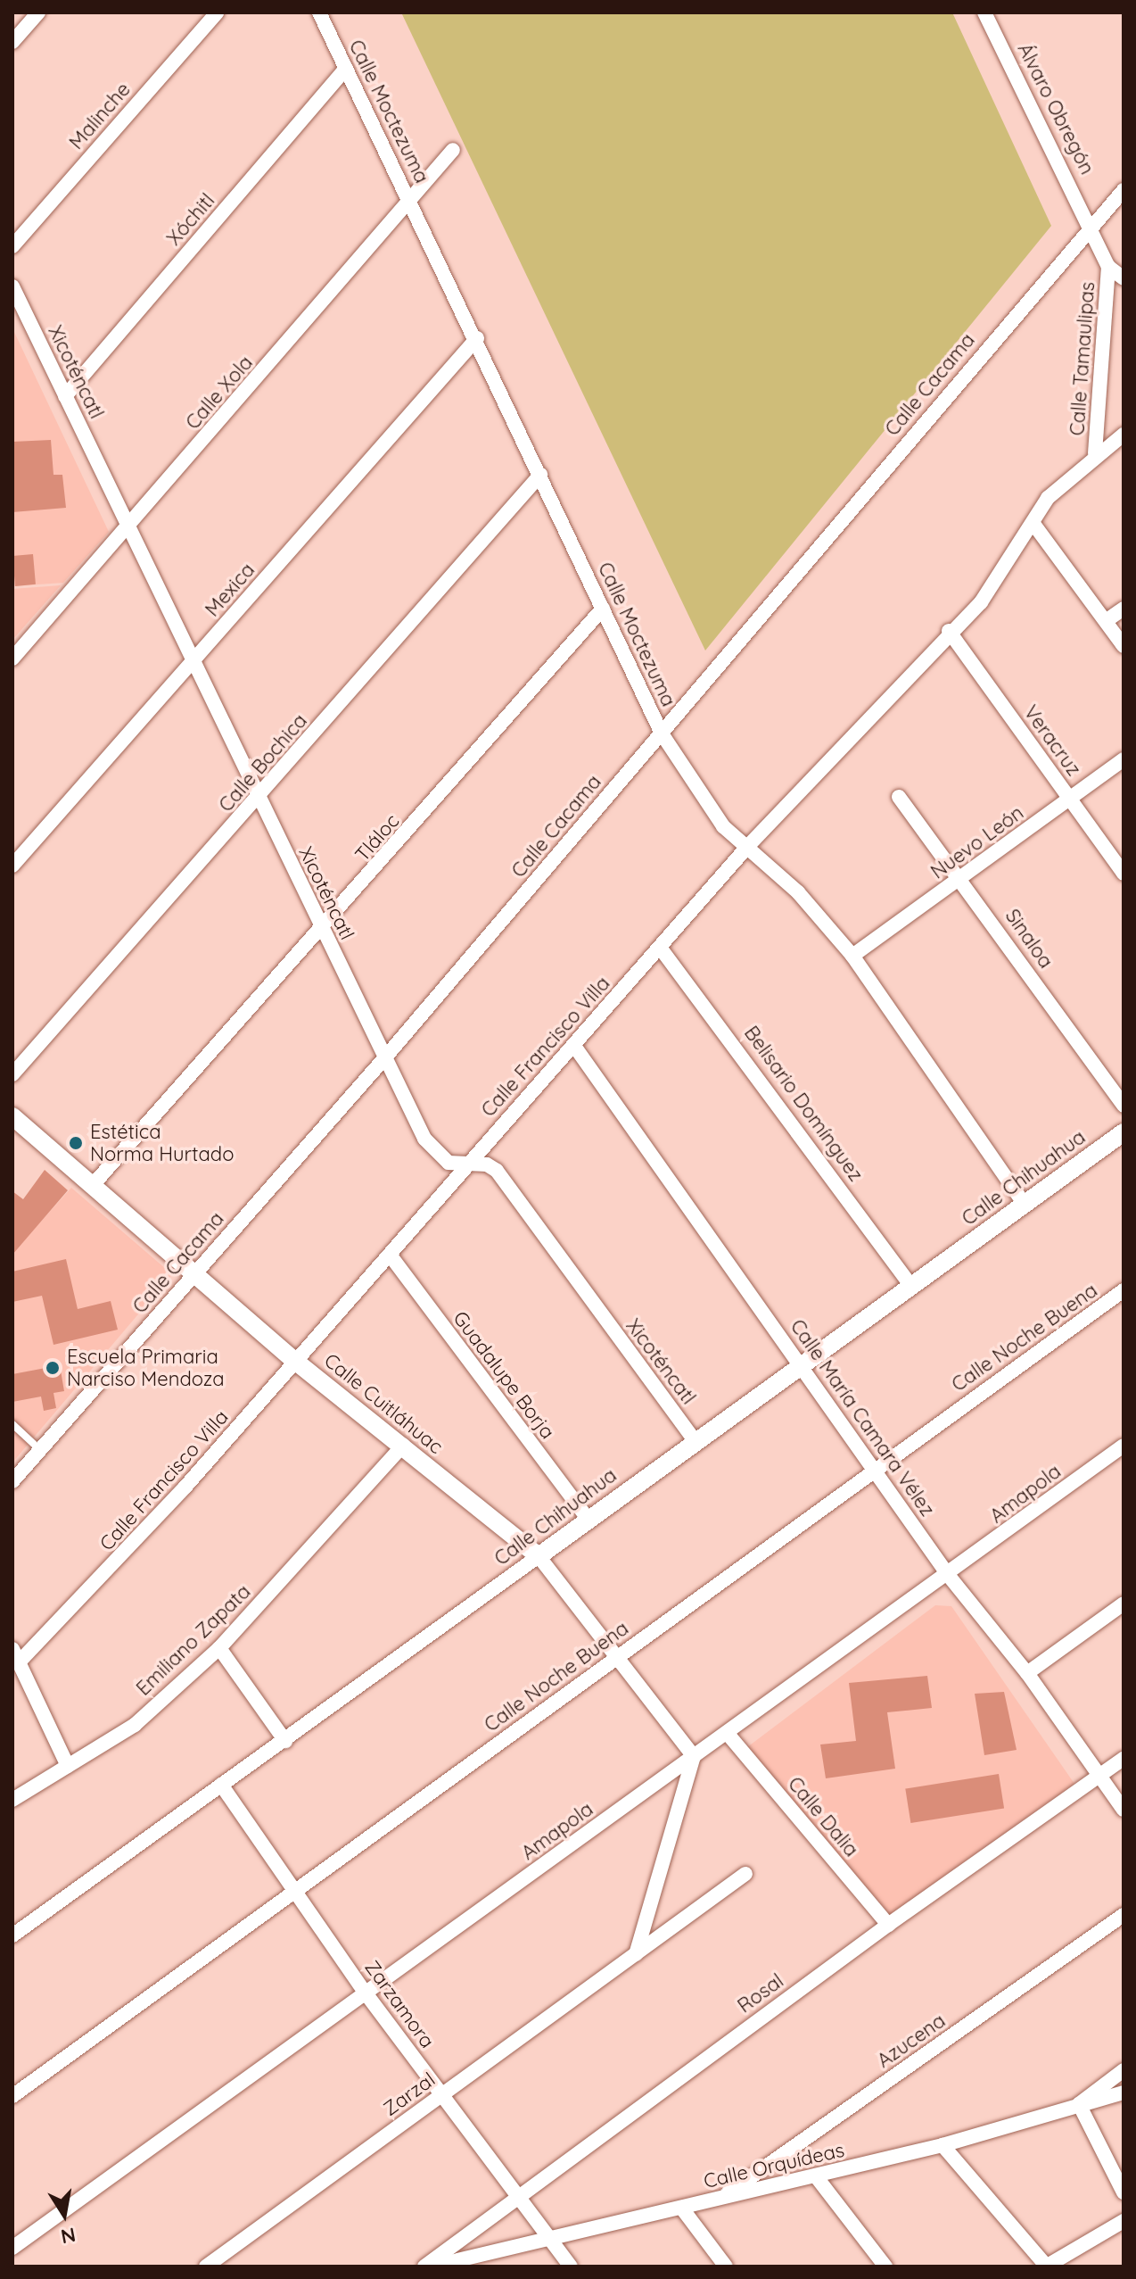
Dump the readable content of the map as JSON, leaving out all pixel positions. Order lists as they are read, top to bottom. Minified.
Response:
{"streets":{"street":["Álvaro Obregón","Calle Moctezuma","Malinche","Xóchitl","Calle Tamaulipas","Xicoténcatl","Calle Cacama","Calle Xola","Mexica","Veracruz","Calle Bochica","Tláloc","Nuevo León","Sinaloa","Calle Francisco Villa","Belisario Domínguez","Calle Chihuahua","Calle Noche Buena","Guadalupe Borja","Calle Cuitláhuac","Calle María Camara Vélez","Amapola","Emiliano Zapata","Calle Dalia","Rosal","Zarzamora","Azucena","Zarzal","Calle Orquídeas"]},"crossings":[["Álvaro Obregón","Calle Tamaulipas"],["Álvaro Obregón","Calle Cacama"],["Calle Moctezuma","Xóchitl"],["Calle Moctezuma","Calle Cacama"],["Calle Moctezuma","Calle Xola"],["Calle Moctezuma","Mexica"],["Calle Moctezuma","Calle Bochica"],["Calle Moctezuma","Tláloc"],["Calle Moctezuma","Nuevo León"],["Calle Moctezuma","Calle Francisco Villa"],["Calle Moctezuma","Calle Chihuahua"],["Xóchitl","Xicoténcatl"],["Calle Tamaulipas","Calle Francisco Villa"],["Xicoténcatl","Calle Cacama"],["Xicoténcatl","Calle Xola"],["Xicoténcatl","Mexica"],["Xicoténcatl","Calle Bochica"],["Xicoténcatl","Tláloc"],["Xicoténcatl","Calle Francisco Villa"],["Xicoténcatl","Calle Chihuahua"],["Calle Cacama","Calle Cuitláhuac"],["Veracruz","Nuevo León"],["Veracruz","Calle Francisco Villa"],["Tláloc","Calle Cuitláhuac"],["Nuevo León","Sinaloa"],["Calle Francisco Villa","Belisario Domínguez"],["Calle Francisco Villa","Guadalupe Borja"],["Calle Francisco Villa","Calle Cuitláhuac"],["Calle Francisco Villa","Calle María Camara Vélez"],["Belisario Domínguez","Calle Chihuahua"],["Calle Chihuahua","Guadalupe Borja"],["Calle Chihuahua","Calle Cuitláhuac"],["Calle Chihuahua","Calle María Camara Vélez"],["Calle Chihuahua","Zarzamora"],["Calle Noche Buena","Calle Cuitláhuac"],["Calle Noche Buena","Calle María Camara Vélez"],["Calle Noche Buena","Zarzamora"],["Calle Cuitláhuac","Amapola"],["Calle Cuitláhuac","Emiliano Zapata"],["Calle María Camara Vélez","Amapola"],["Calle María Camara Vélez","Rosal"],["Amapola","Calle Dalia"],["Amapola","Zarzamora"],["Calle Dalia","Rosal"],["Rosal","Zarzamora"],["Zarzamora","Zarzal"],["Zarzamora","Calle Orquídeas"],["Azucena","Calle Orquídeas"]],"places":["Estética Norma Hurtado","Escuela Primaria Narciso Mendoza"],"north":"bottom"}
